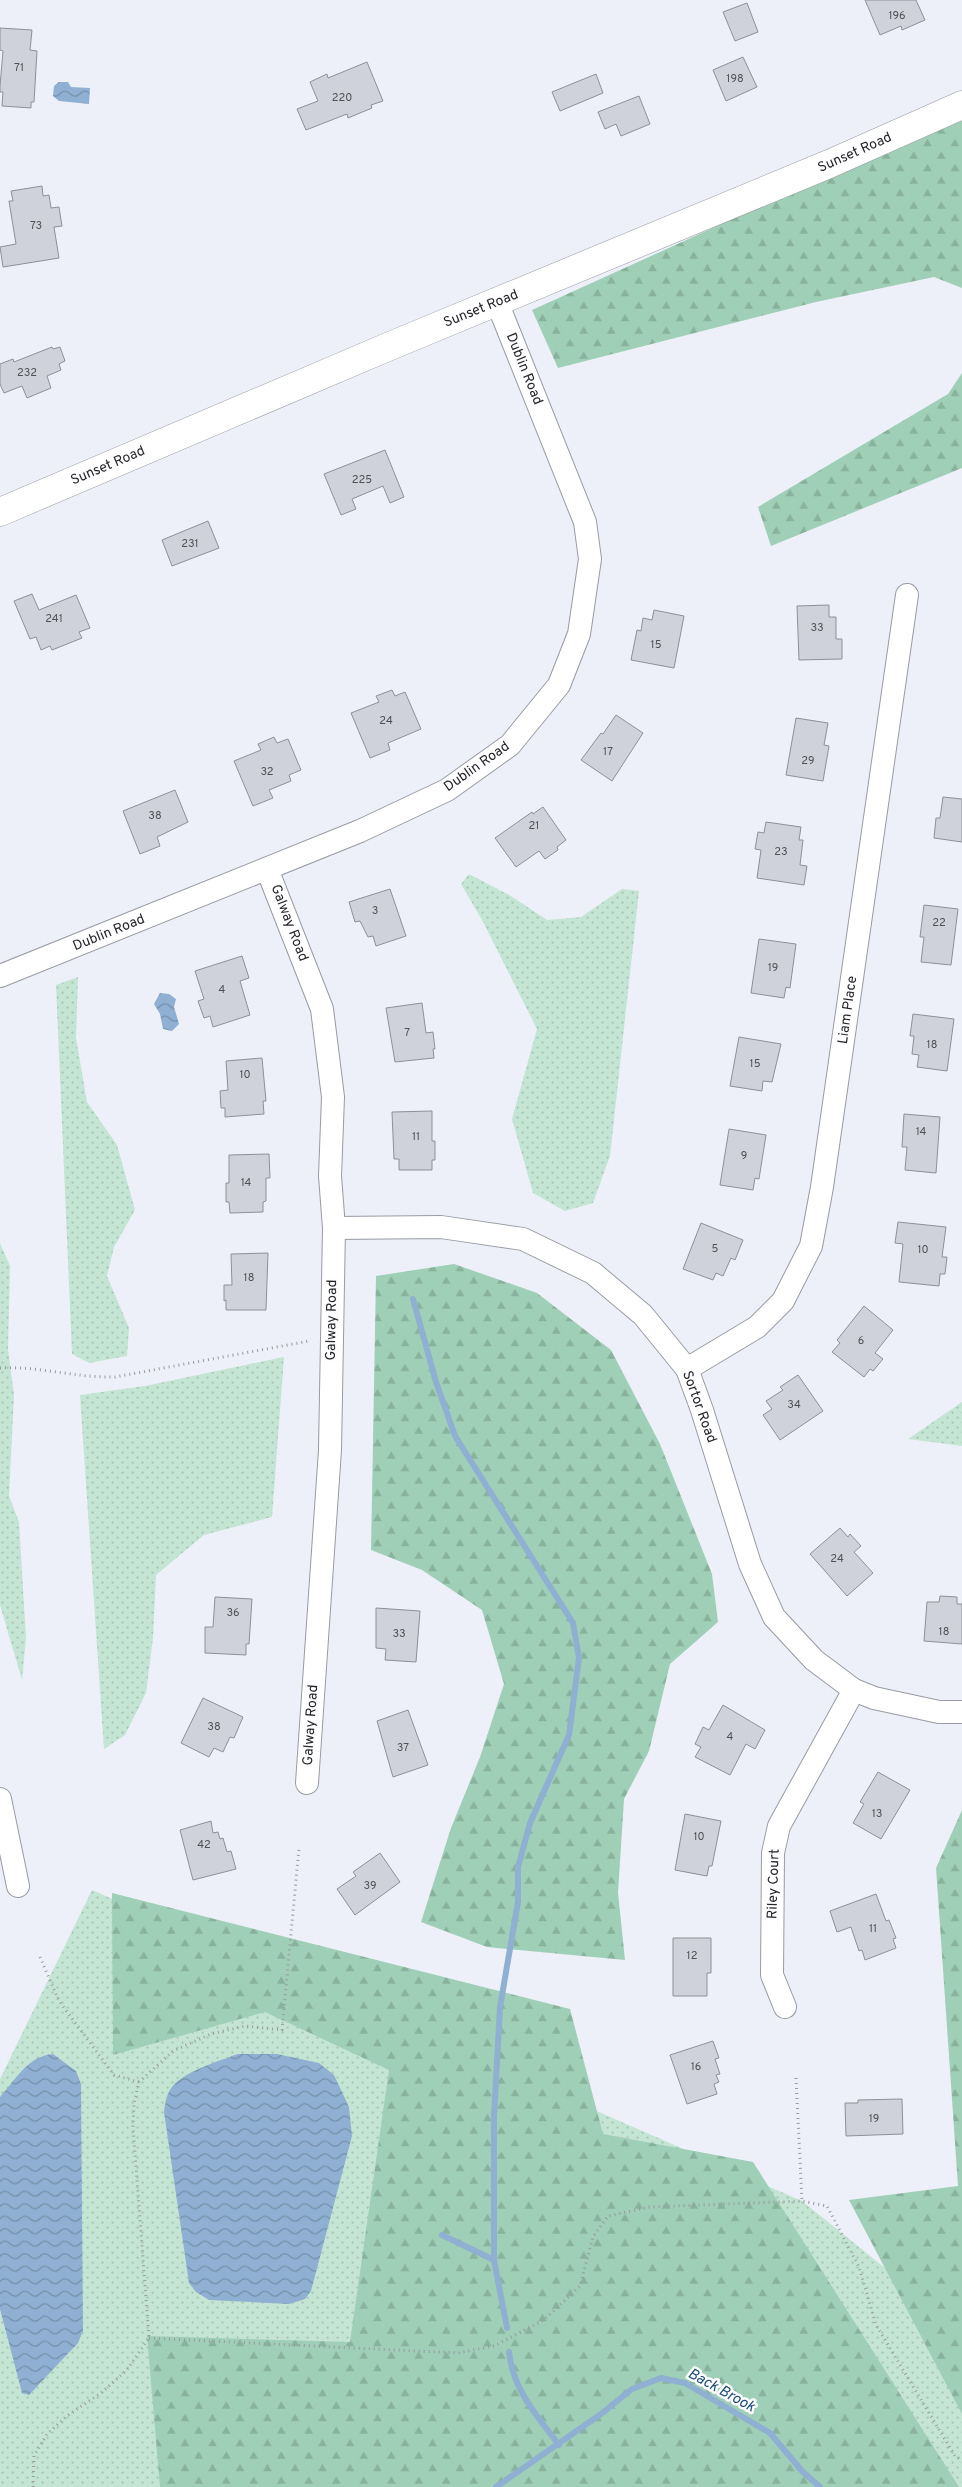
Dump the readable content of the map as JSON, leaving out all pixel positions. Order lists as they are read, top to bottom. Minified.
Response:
{"streets":{"street":["Sunset Road","Dublin Road","Galway Road","Liam Place","Sortor Road","Riley Court"]},"crossings":[["Sunset Road","Dublin Road"],["Dublin Road","Galway Road"],["Galway Road","Sortor Road"],["Liam Place","Sortor Road"],["Sortor Road","Riley Court"]],"water":["Back Brook"],"house_numbers":["196","71","198","220","73","232","225","231","241","33","15","24","17","29","32","38","21","23","3","22","19","4","7","18","15","10","14","11","9","14","5","10","18","6","34","24","36","18","33","38","4","37","13","10","42","39","11","12","16","19"]}
